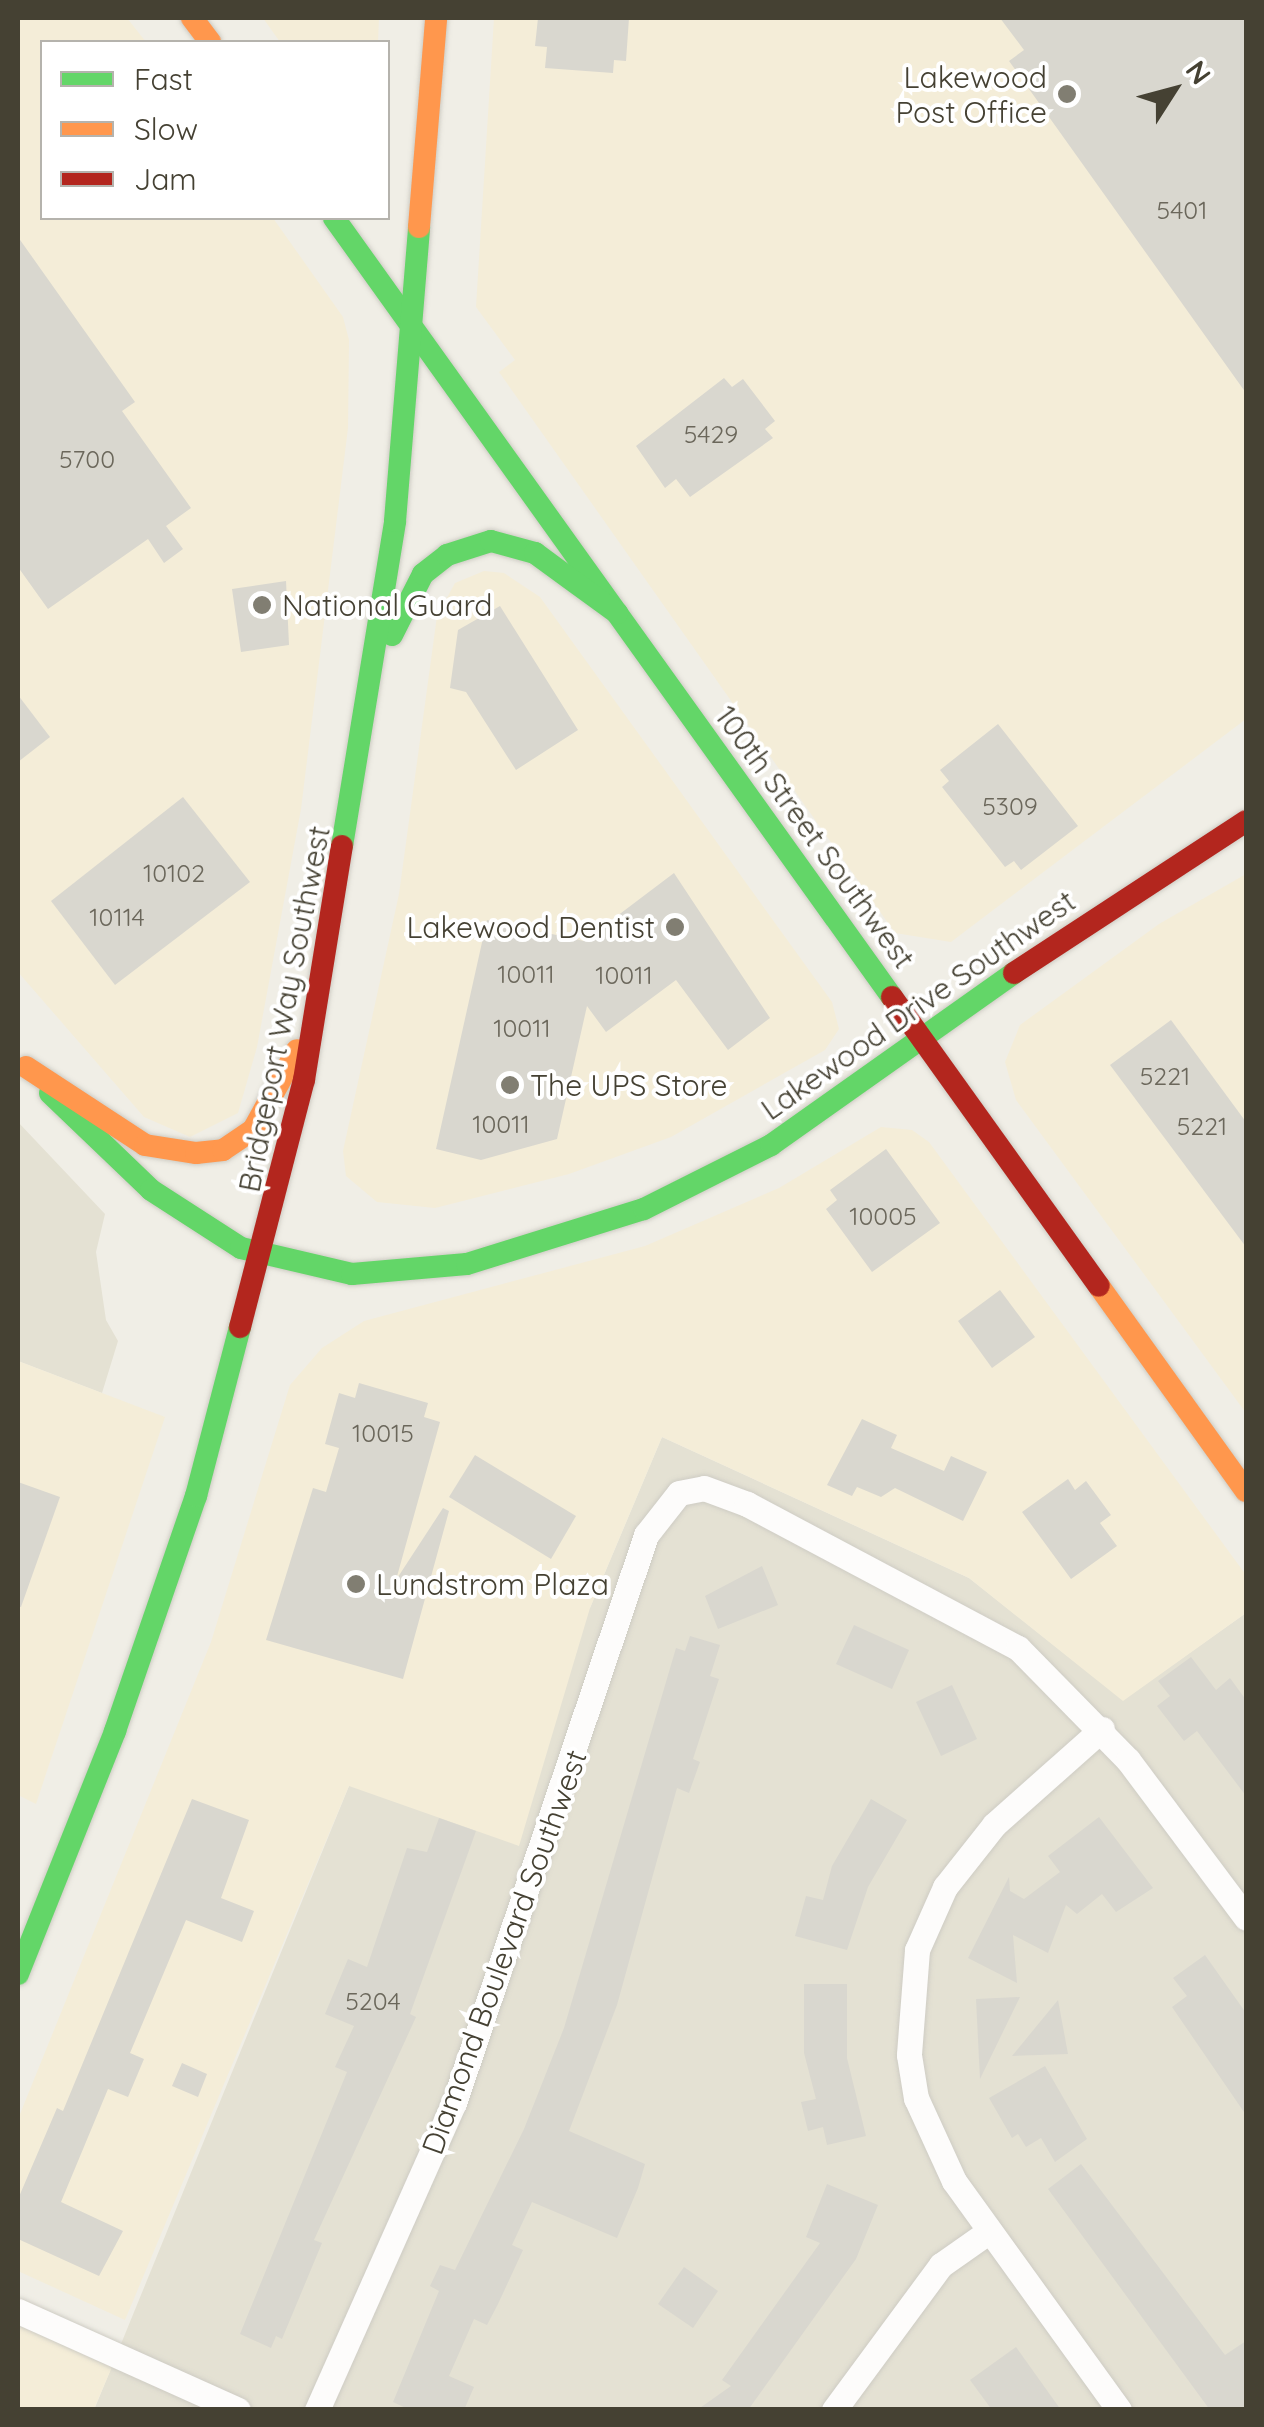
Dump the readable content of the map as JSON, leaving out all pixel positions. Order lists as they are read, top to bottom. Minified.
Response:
{"streets":{"main road":["100th Street Southwest","Lakewood Drive Southwest","Bridgeport Way Southwest"],"street":["Diamond Boulevard Southwest"]},"crossings":[["100th Street Southwest","Lakewood Drive Southwest"],["100th Street Southwest","Bridgeport Way Southwest"],["Lakewood Drive Southwest","Bridgeport Way Southwest"]],"places":["Lakewood Post Office","National Guard","Lakewood Dentist","The UPS Store","Lundstrom Plaza"],"house_numbers":["5401","5429","5700","5309","10102","10114","10011","10011","10011","5221","10011","5221","10005","10015","5204"],"legend":["Fast","Slow","Jam"],"north":"top right"}
